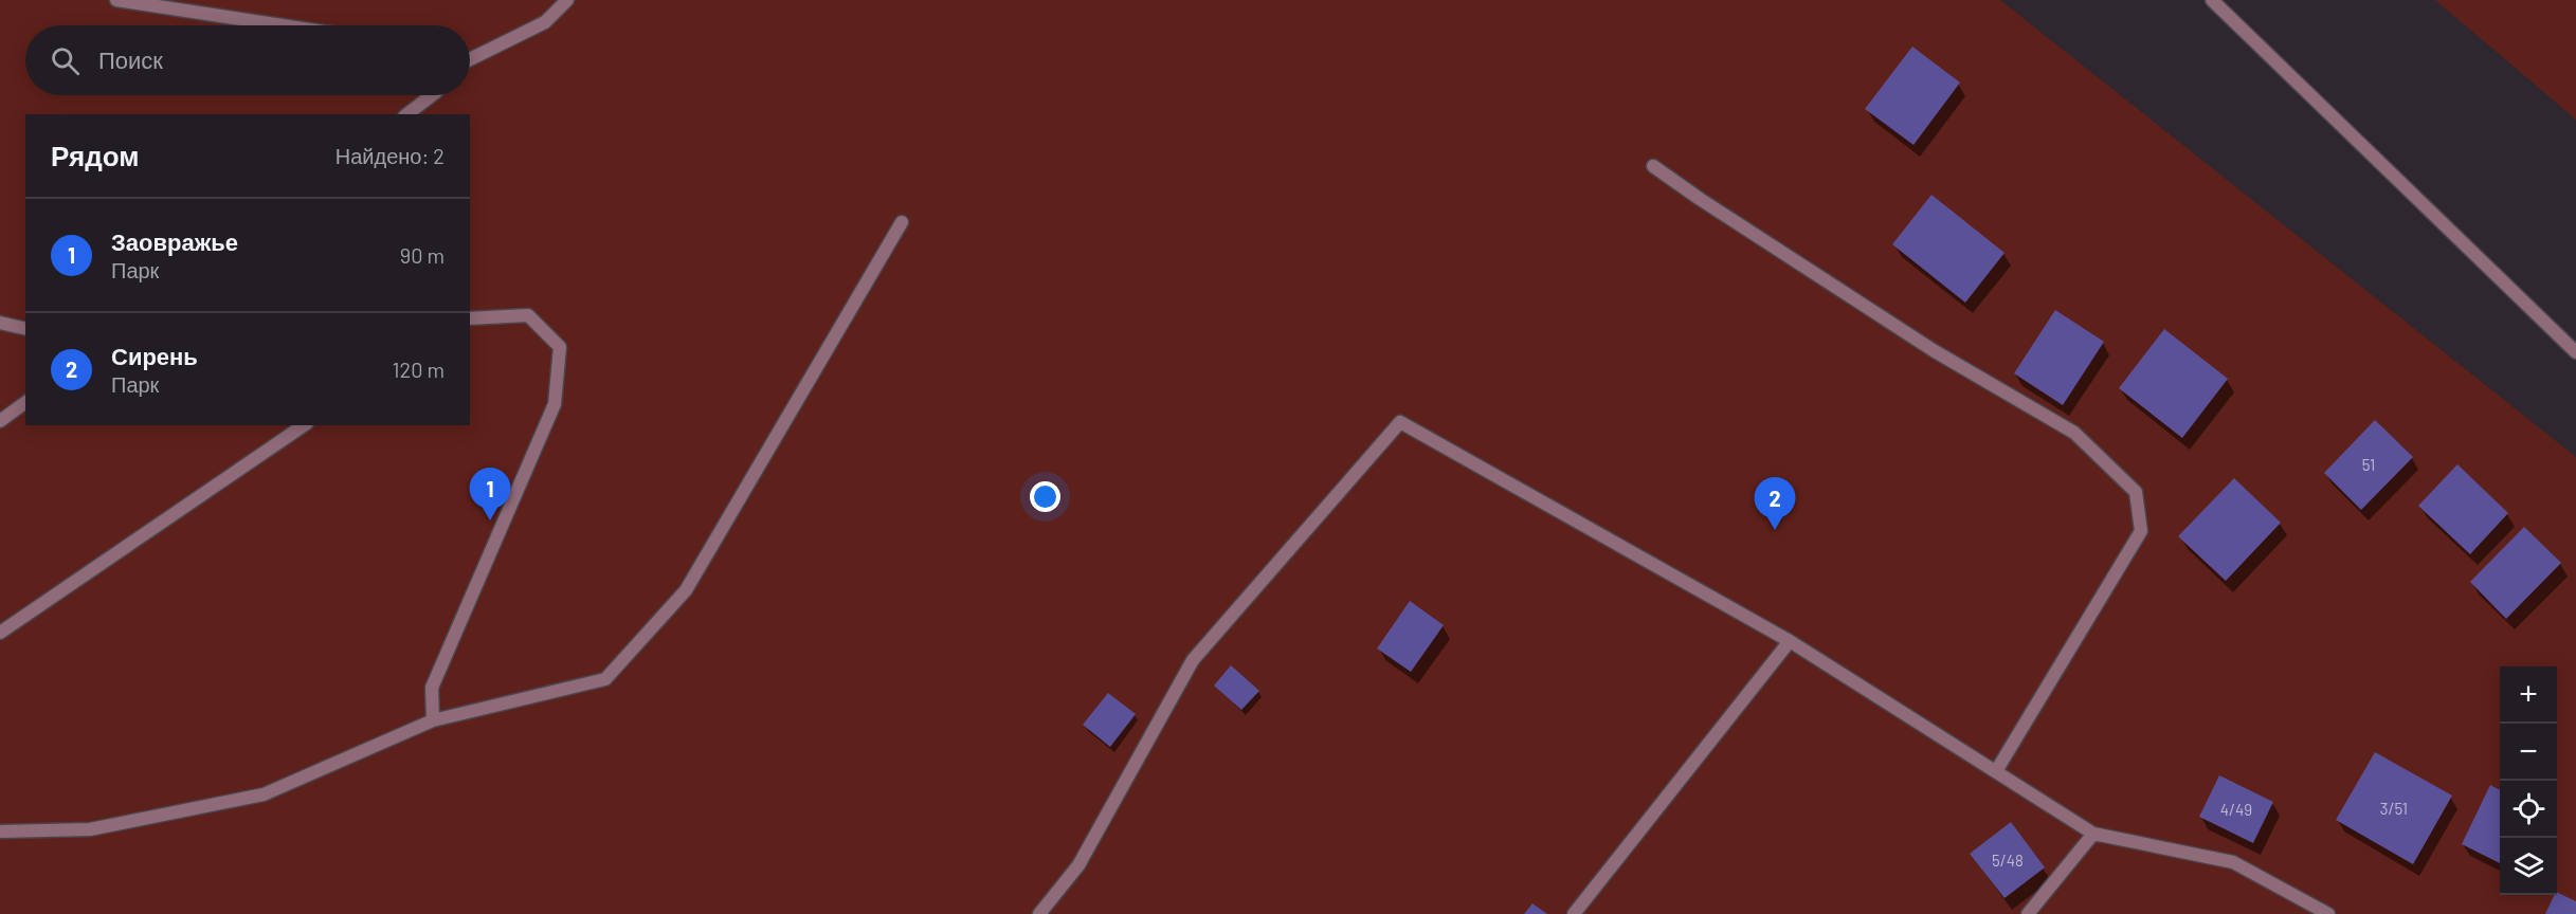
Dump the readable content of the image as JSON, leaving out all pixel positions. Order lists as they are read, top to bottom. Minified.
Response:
{"house_numbers":["51","3/51","4/49","5/48"],"page":{"search":"Поиск","heading":["Рядом","Найдено: 2"],"list":[{"mark":"1","name":"Заовражье","note":"Парк","value":"90 m"},{"mark":"2","name":"Сирень","note":"Парк","value":"120 m"}],"pins":["1","2"],"map_buttons":["+","−"]}}
